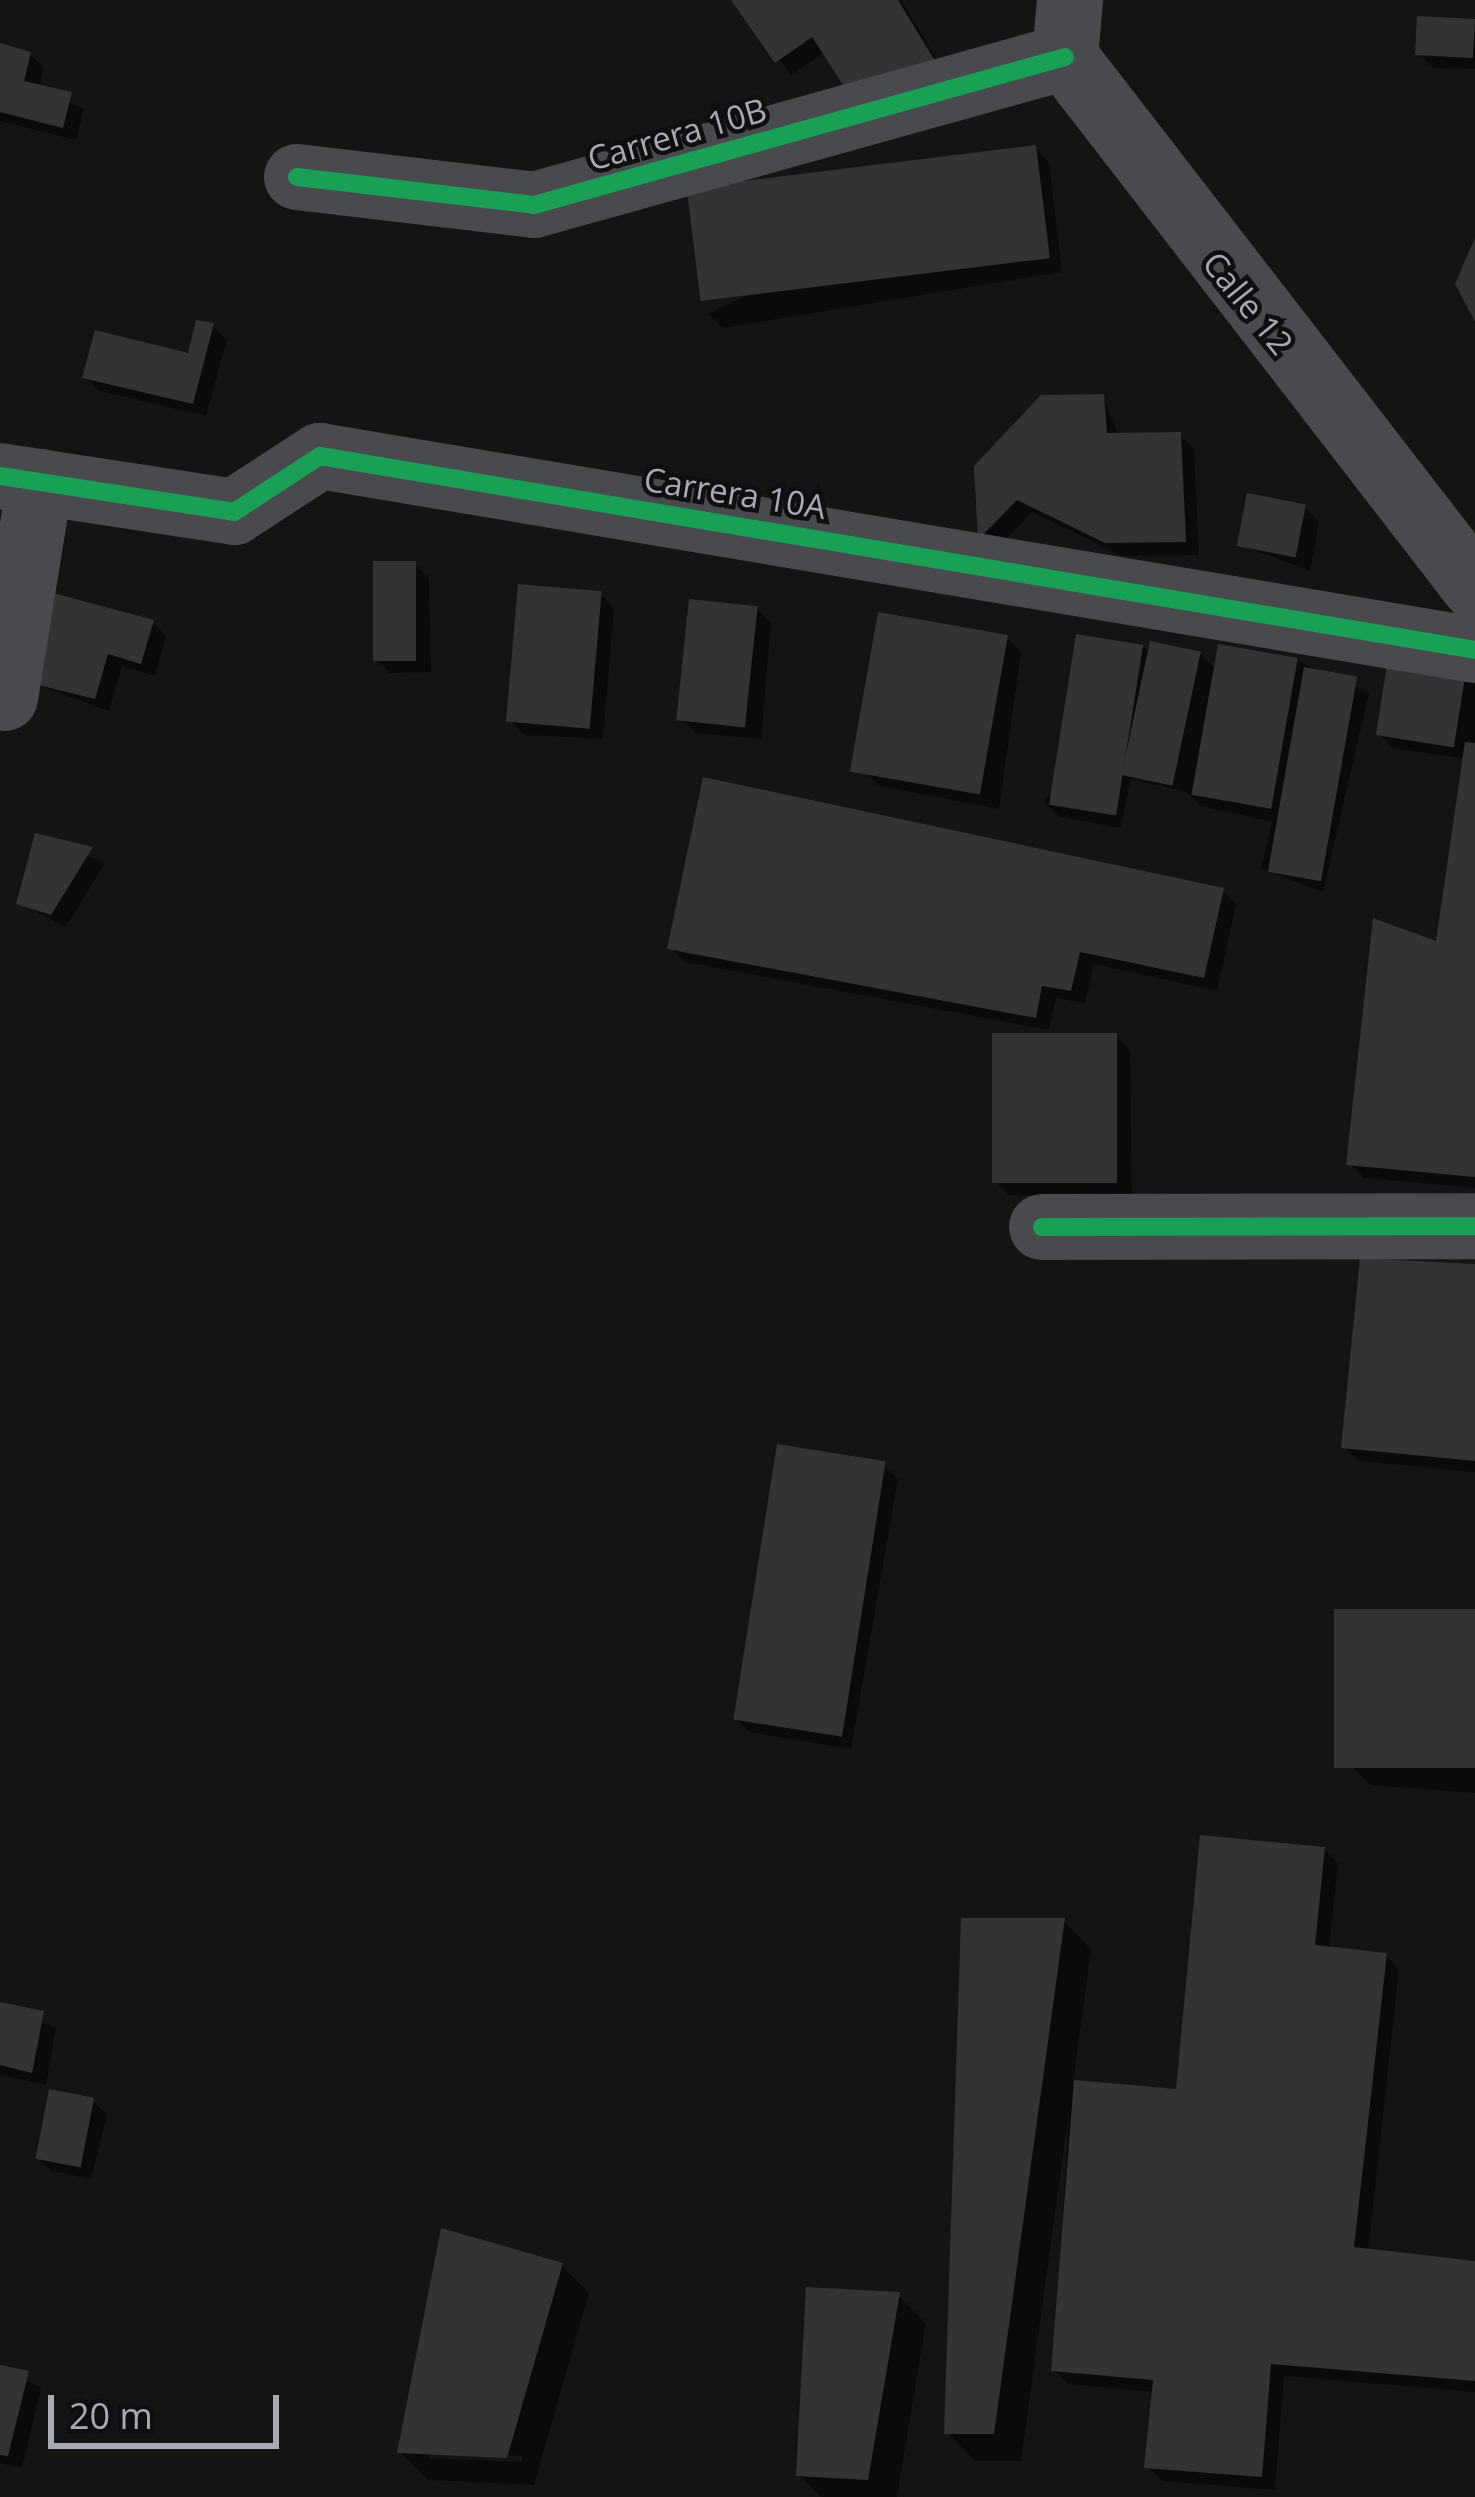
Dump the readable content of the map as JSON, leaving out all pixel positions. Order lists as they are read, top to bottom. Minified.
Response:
{"streets":{"street":["Carrera 10B","Calle 12","Carrera 10A"]},"crossings":[["Carrera 10B","Calle 12"]],"scale_bar":"20 m"}
